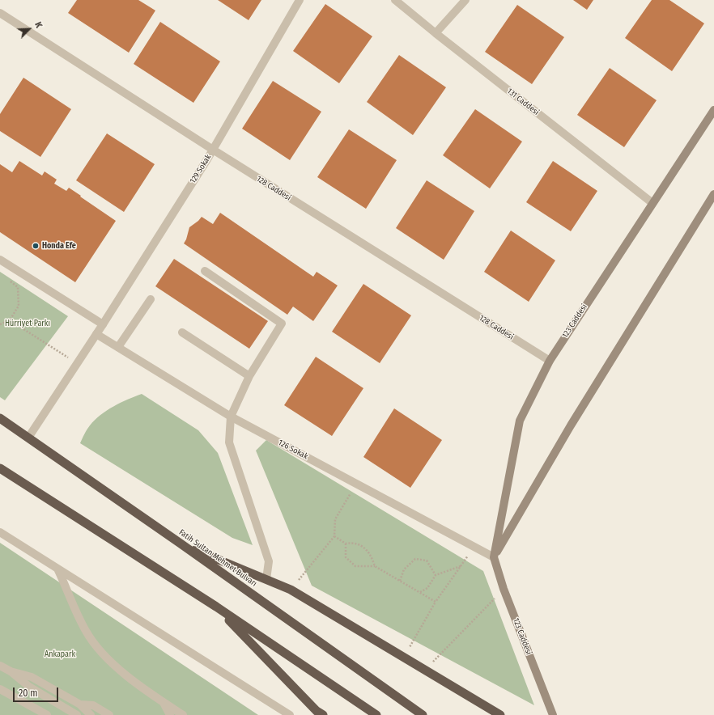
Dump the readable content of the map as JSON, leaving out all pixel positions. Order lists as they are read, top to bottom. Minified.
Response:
{"streets":{"highway":["Fatih Sultan Mehmet Bulvarı"],"main road":["123 Caddesi"],"street":["131 Caddesi","129 Sokak","128 Caddesi","126 Sokak"]},"crossings":[["131 Caddesi","123 Caddesi"],["129 Sokak","128 Caddesi"],["129 Sokak","126 Sokak"],["129 Sokak","Fatih Sultan Mehmet Bulvarı"],["128 Caddesi","123 Caddesi"],["123 Caddesi","126 Sokak"]],"parks":["Hürriyet Parkı","Ankapark"],"places":["Honda Efe"],"scale_bar":"20 m","north":"top right"}
